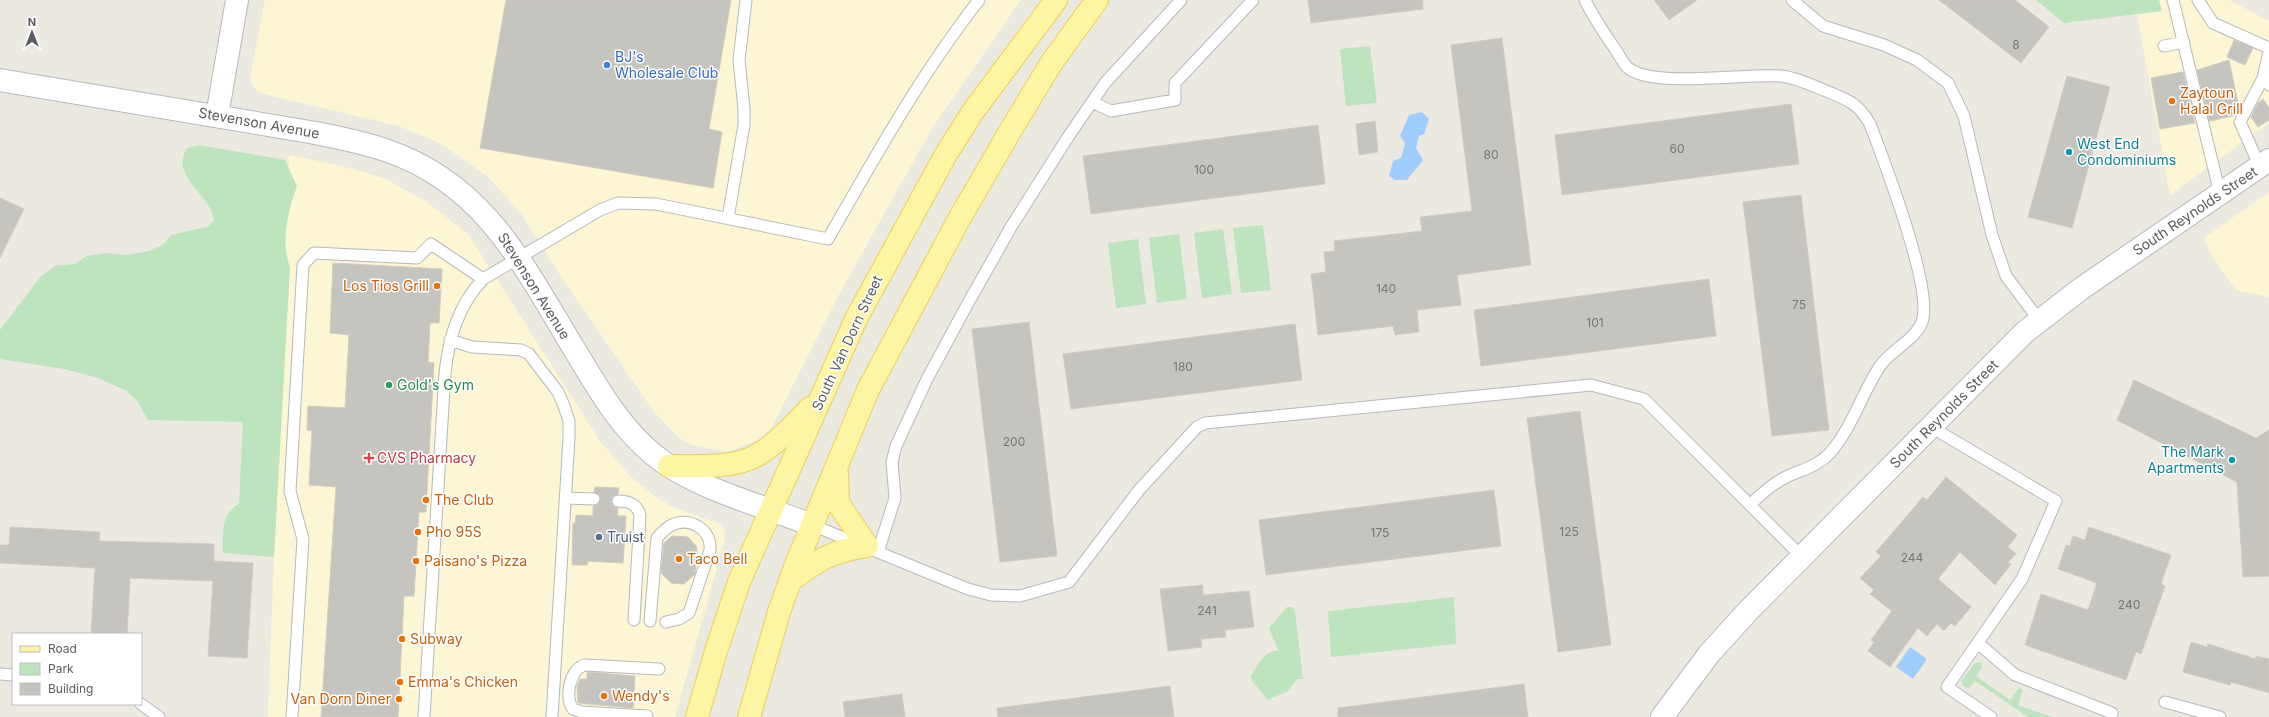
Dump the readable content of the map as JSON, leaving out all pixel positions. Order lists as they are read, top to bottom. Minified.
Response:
{"streets":{"main road":["South Van Dorn Street"],"street":["Stevenson Avenue","South Reynolds Street"]},"crossings":[["Stevenson Avenue","South Van Dorn Street"]],"places":{"other":["BJ's Wholesale Club","Zaytoun Halal Grill","West End Condominiums","Los Tios Grill","Gold's Gym","The Mark Apartments","The Club","Pho 95S","Truist","Taco Bell","Paisano's Pizza","Subway","Emma's Chicken","Wendy's","Van Dorn Diner"],"health":["CVS Pharmacy"]},"house_numbers":["8","60","80","100","140","75","101","180","200","125","175","244","240","241"],"legend":["Road","Park","Building"],"north":"top"}
